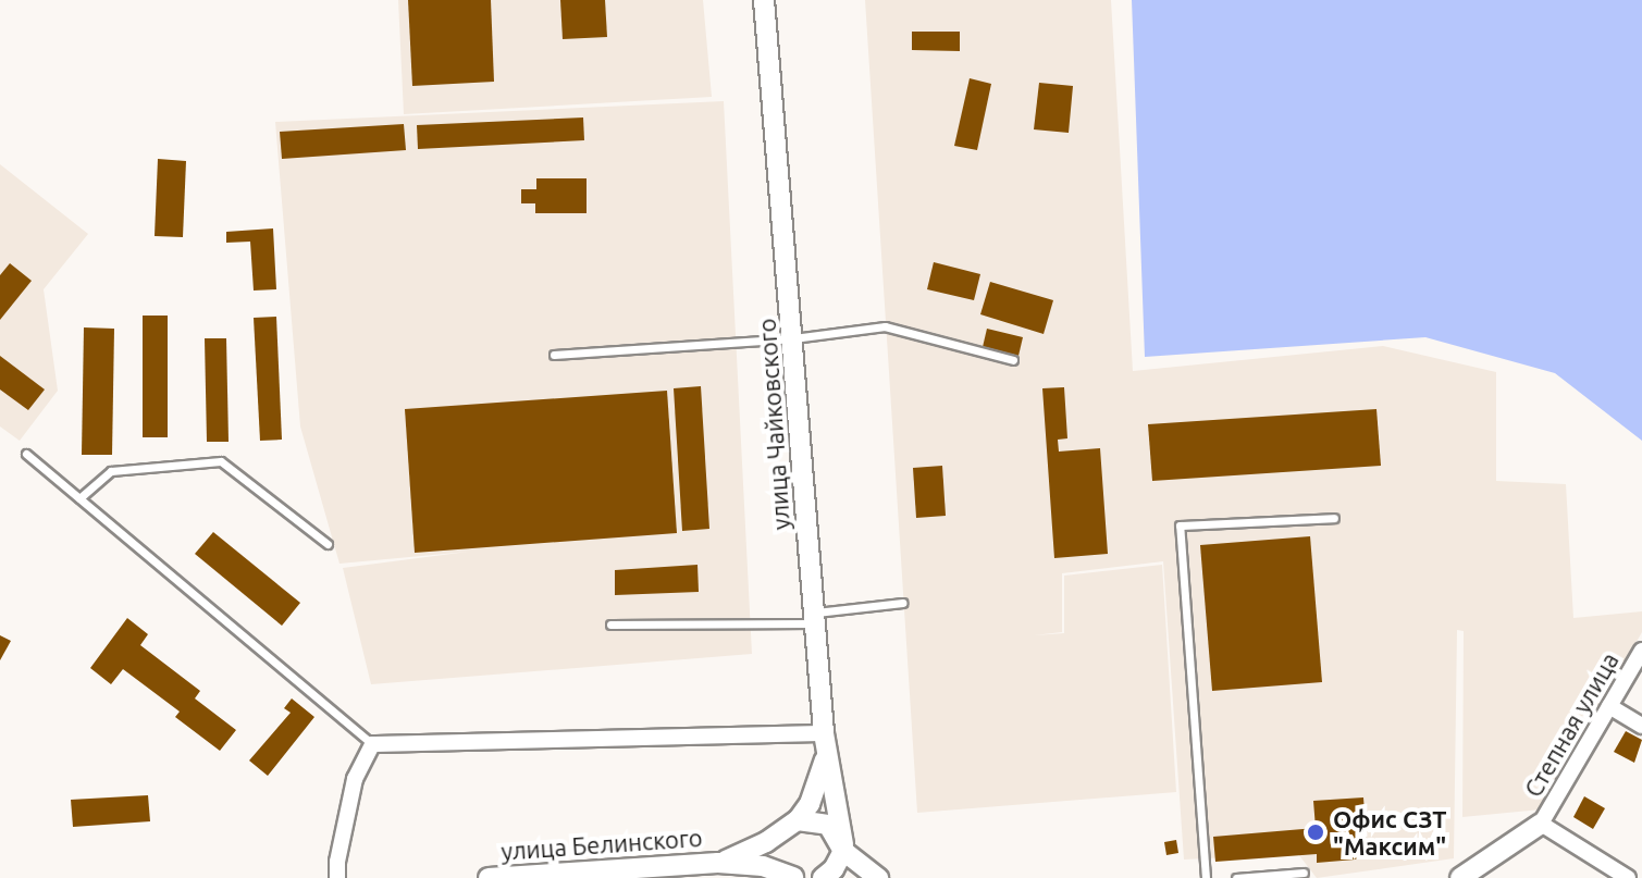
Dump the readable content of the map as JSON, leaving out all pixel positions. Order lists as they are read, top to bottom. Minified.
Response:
{"streets":{"main road":["улица Чайковского","улица Белинского"],"street":["Степная улица"]},"places":["Офис СЗТ \"Максим\""]}
